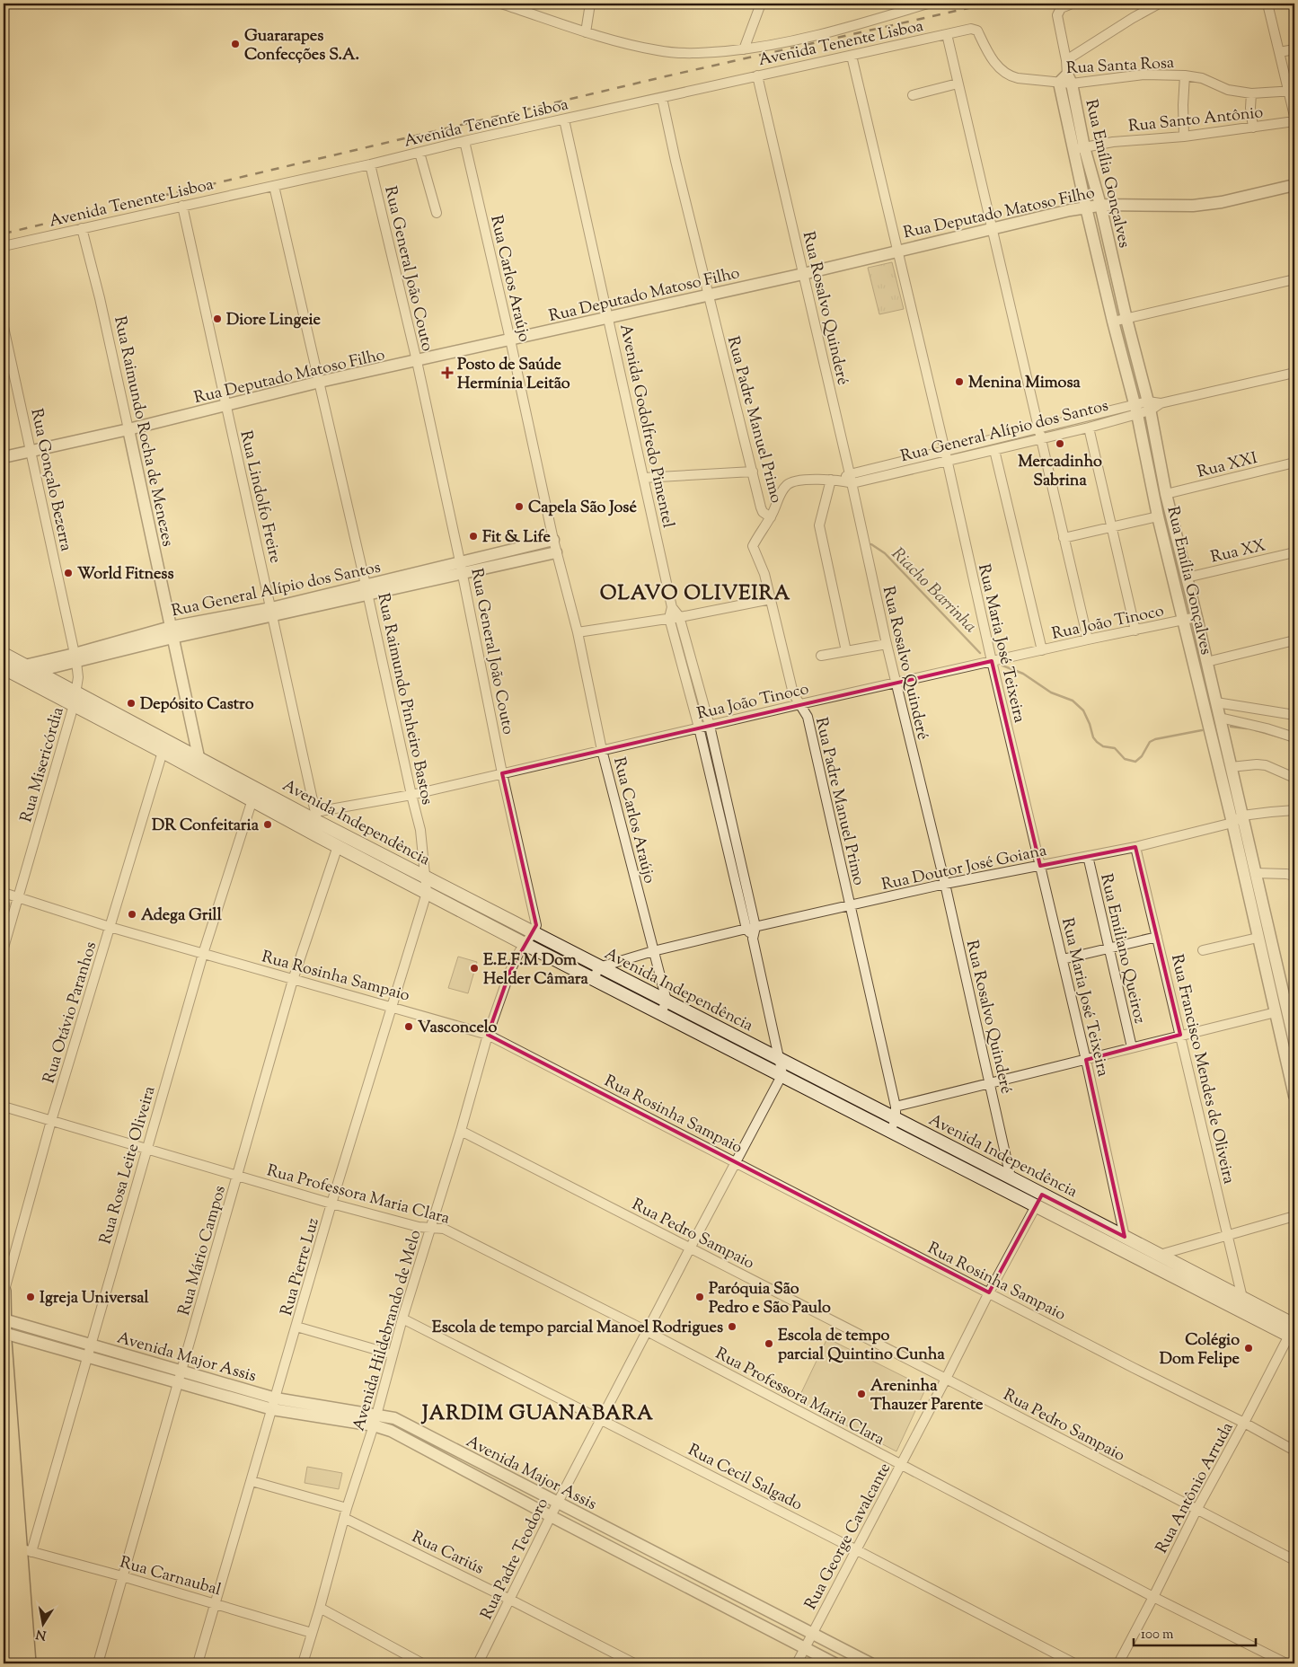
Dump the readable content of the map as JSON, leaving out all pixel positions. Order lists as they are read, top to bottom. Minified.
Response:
{"streets":{"main road":["Avenida Independência"],"street":["Avenida Tenente Lisboa","Rua Santa Rosa","Rua Santo Antônio","Rua Emília Gonçalves","Rua Deputado Matoso Filho","Rua General João Couto","Rua Carlos Araújo","Rua Rosalvo Quinderé","Rua Padre Manuel Primo","Avenida Godolfredo Pimentel","Rua General Alípio dos Santos","Rua Raimundo Rocha de Menezes","Rua XXI","Rua Gonçalo Bezerra","Rua Lindolfo Freire","Rua XX","Rua João Tinoco","Rua Maria José Teixeira","Rua Raimundo Pinheiro Bastos","Rua Misericórdia","Rua Doutor José Goiana","Rua Emiliano Queiroz","Rua Rosinha Sampaio","Rua Otávio Paranhos","Rua Francisco Mendes de Oliveira","Rua Rosa Leite Oliveira","Rua Professora Maria Clara","Rua Pedro Sampaio","Rua Mário Campos","Rua Pierre Luz","Avenida Hildebrando de Melo","Avenida Major Assis","Rua Cecil Salgado","Rua Antônio Arruda","Rua George Cavalcante","Rua Cariús","Rua Padre Teodoro","Rua Carnaubal"]},"crossings":[["Avenida Tenente Lisboa","Rua Santa Rosa"],["Avenida Tenente Lisboa","Rua General João Couto"],["Avenida Tenente Lisboa","Rua Carlos Araújo"],["Avenida Tenente Lisboa","Rua Rosalvo Quinderé"],["Avenida Tenente Lisboa","Rua Padre Manuel Primo"],["Avenida Tenente Lisboa","Avenida Godolfredo Pimentel"],["Avenida Tenente Lisboa","Rua Raimundo Rocha de Menezes"],["Avenida Tenente Lisboa","Rua Lindolfo Freire"],["Avenida Tenente Lisboa","Rua Maria José Teixeira"],["Avenida Tenente Lisboa","Rua Raimundo Pinheiro Bastos"],["Rua Santa Rosa","Rua Emília Gonçalves"],["Rua Santo Antônio","Rua Emília Gonçalves"],["Rua Emília Gonçalves","Rua Deputado Matoso Filho"],["Rua Emília Gonçalves","Rua General Alípio dos Santos"],["Rua Emília Gonçalves","Rua XXI"],["Rua Emília Gonçalves","Rua XX"],["Rua Emília Gonçalves","Rua João Tinoco"],["Rua Emília Gonçalves","Rua Doutor José Goiana"],["Rua Deputado Matoso Filho","Rua General João Couto"],["Rua Deputado Matoso Filho","Rua Carlos Araújo"],["Rua Deputado Matoso Filho","Rua Rosalvo Quinderé"],["Rua Deputado Matoso Filho","Rua Padre Manuel Primo"],["Rua Deputado Matoso Filho","Avenida Godolfredo Pimentel"],["Rua Deputado Matoso Filho","Rua Raimundo Rocha de Menezes"],["Rua Deputado Matoso Filho","Rua Gonçalo Bezerra"],["Rua Deputado Matoso Filho","Rua Lindolfo Freire"],["Rua Deputado Matoso Filho","Rua Maria José Teixeira"],["Rua Deputado Matoso Filho","Rua Raimundo Pinheiro Bastos"],["Rua General João Couto","Rua General Alípio dos Santos"],["Rua General João Couto","Rua João Tinoco"],["Rua General João Couto","Avenida Independência"],["Rua General João Couto","Avenida Hildebrando de Melo"],["Rua Carlos Araújo","Rua General Alípio dos Santos"],["Rua Carlos Araújo","Rua João Tinoco"],["Rua Carlos Araújo","Avenida Independência"],["Rua Carlos Araújo","Rua Doutor José Goiana"],["Rua Rosalvo Quinderé","Rua General Alípio dos Santos"],["Rua Rosalvo Quinderé","Rua João Tinoco"],["Rua Rosalvo Quinderé","Avenida Independência"],["Rua Rosalvo Quinderé","Rua Doutor José Goiana"],["Rua Padre Manuel Primo","Rua João Tinoco"],["Rua Padre Manuel Primo","Avenida Independência"],["Rua Padre Manuel Primo","Rua Doutor José Goiana"],["Avenida Godolfredo Pimentel","Rua João Tinoco"],["Avenida Godolfredo Pimentel","Rua Doutor José Goiana"],["Rua General Alípio dos Santos","Rua Raimundo Rocha de Menezes"],["Rua General Alípio dos Santos","Rua Gonçalo Bezerra"],["Rua General Alípio dos Santos","Rua Lindolfo Freire"],["Rua General Alípio dos Santos","Rua Maria José Teixeira"],["Rua General Alípio dos Santos","Rua Raimundo Pinheiro Bastos"],["Rua General Alípio dos Santos","Avenida Independência"],["Rua Raimundo Rocha de Menezes","Avenida Independência"],["Rua Gonçalo Bezerra","Rua Misericórdia"],["Rua Gonçalo Bezerra","Avenida Independência"],["Rua Lindolfo Freire","Rua João Tinoco"],["Rua Lindolfo Freire","Avenida Independência"],["Rua João Tinoco","Rua Maria José Teixeira"],["Rua João Tinoco","Rua Raimundo Pinheiro Bastos"],["Rua João Tinoco","Avenida Independência"],["Rua Maria José Teixeira","Avenida Independência"],["Rua Maria José Teixeira","Rua Doutor José Goiana"],["Rua Raimundo Pinheiro Bastos","Avenida Independência"],["Rua Raimundo Pinheiro Bastos","Rua Pierre Luz"],["Rua Misericórdia","Avenida Independência"],["Rua Misericórdia","Rua Rosinha Sampaio"],["Avenida Independência","Rua Doutor José Goiana"],["Avenida Independência","Rua Otávio Paranhos"],["Avenida Independência","Rua Francisco Mendes de Oliveira"],["Avenida Independência","Rua Rosa Leite Oliveira"],["Avenida Independência","Rua Mário Campos"],["Avenida Independência","Rua Pierre Luz"],["Avenida Independência","Avenida Hildebrando de Melo"],["Avenida Independência","Rua Antônio Arruda"],["Avenida Independência","Rua George Cavalcante"],["Avenida Independência","Rua Padre Teodoro"],["Rua Doutor José Goiana","Rua Emiliano Queiroz"],["Rua Doutor José Goiana","Rua Francisco Mendes de Oliveira"],["Rua Rosinha Sampaio","Rua Otávio Paranhos"],["Rua Rosinha Sampaio","Rua Rosa Leite Oliveira"],["Rua Rosinha Sampaio","Rua Mário Campos"],["Rua Rosinha Sampaio","Rua Pierre Luz"],["Rua Rosinha Sampaio","Avenida Hildebrando de Melo"],["Rua Rosinha Sampaio","Rua Antônio Arruda"],["Rua Rosinha Sampaio","Rua George Cavalcante"],["Rua Rosinha Sampaio","Rua Padre Teodoro"],["Rua Otávio Paranhos","Rua Professora Maria Clara"],["Rua Rosa Leite Oliveira","Rua Professora Maria Clara"],["Rua Rosa Leite Oliveira","Avenida Major Assis"],["Rua Rosa Leite Oliveira","Rua Carnaubal"],["Rua Professora Maria Clara","Rua Mário Campos"],["Rua Professora Maria Clara","Rua Pierre Luz"],["Rua Professora Maria Clara","Avenida Hildebrando de Melo"],["Rua Professora Maria Clara","Rua Antônio Arruda"],["Rua Professora Maria Clara","Rua George Cavalcante"],["Rua Professora Maria Clara","Rua Padre Teodoro"],["Rua Pedro Sampaio","Avenida Hildebrando de Melo"],["Rua Pedro Sampaio","Rua Antônio Arruda"],["Rua Pedro Sampaio","Rua George Cavalcante"],["Rua Pedro Sampaio","Rua Padre Teodoro"],["Rua Mário Campos","Avenida Major Assis"],["Rua Mário Campos","Rua Carnaubal"],["Rua Pierre Luz","Avenida Major Assis"],["Rua Pierre Luz","Rua Carnaubal"],["Avenida Hildebrando de Melo","Avenida Major Assis"],["Avenida Hildebrando de Melo","Rua Cecil Salgado"],["Avenida Hildebrando de Melo","Rua Cariús"],["Avenida Hildebrando de Melo","Rua Carnaubal"],["Avenida Major Assis","Rua George Cavalcante"],["Avenida Major Assis","Rua Padre Teodoro"],["Rua Cecil Salgado","Rua George Cavalcante"],["Rua Cecil Salgado","Rua Padre Teodoro"],["Rua Cariús","Rua Padre Teodoro"]],"districts":["OLAVO OLIVEIRA","JARDIM GUANABARA"],"water":["Riacho Barrinha"],"places":{"other":["Guararapes Confecções S.A.","Diore Lingeie","Menina Mimosa","Mercadinho Sabrina","Capela São José","Fit & Life","World Fitness","Depósito Castro","DR Confeitaria","Adega Grill","E.E.F.M Dom Helder Câmara","Vasconcelo","Igreja Universal","Paróquia São Pedro e São Paulo","Escola de tempo parcial Manoel Rodrigues","Escola de tempo parcial Quintino Cunha","Colégio Dom Felipe","Areninha Thauzer Parente"],"health":["Posto de Saúde Hermínia Leitão"]},"scale_bar":"100 m","north":"bottom"}
